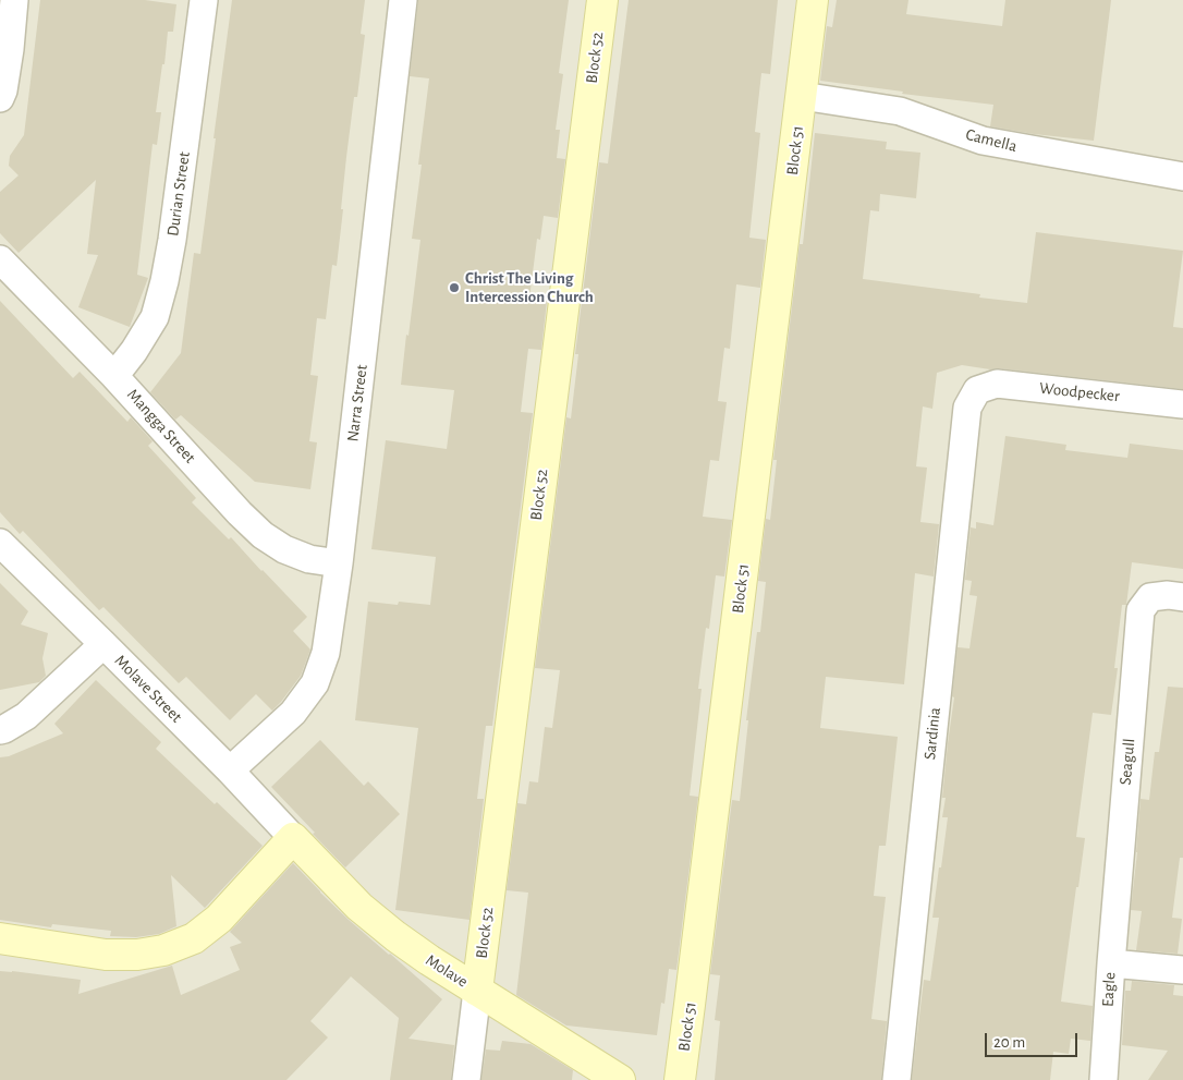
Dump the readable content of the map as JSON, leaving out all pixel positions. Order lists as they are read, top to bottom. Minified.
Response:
{"streets":{"street":["Block 52","Camella","Block 51","Durian Street","Woodpecker","Narra Street","Mangga Street","Molave Street","Sardinia","Seagull","Molave","Eagle"]},"crossings":[["Block 52","Molave"],["Camella","Block 51"],["Durian Street","Mangga Street"],["Woodpecker","Sardinia"],["Narra Street","Mangga Street"],["Narra Street","Molave Street"],["Molave Street","Molave"],["Seagull","Eagle"]],"places":["Christ The Living Intercession Church"],"scale_bar":"20 m"}
